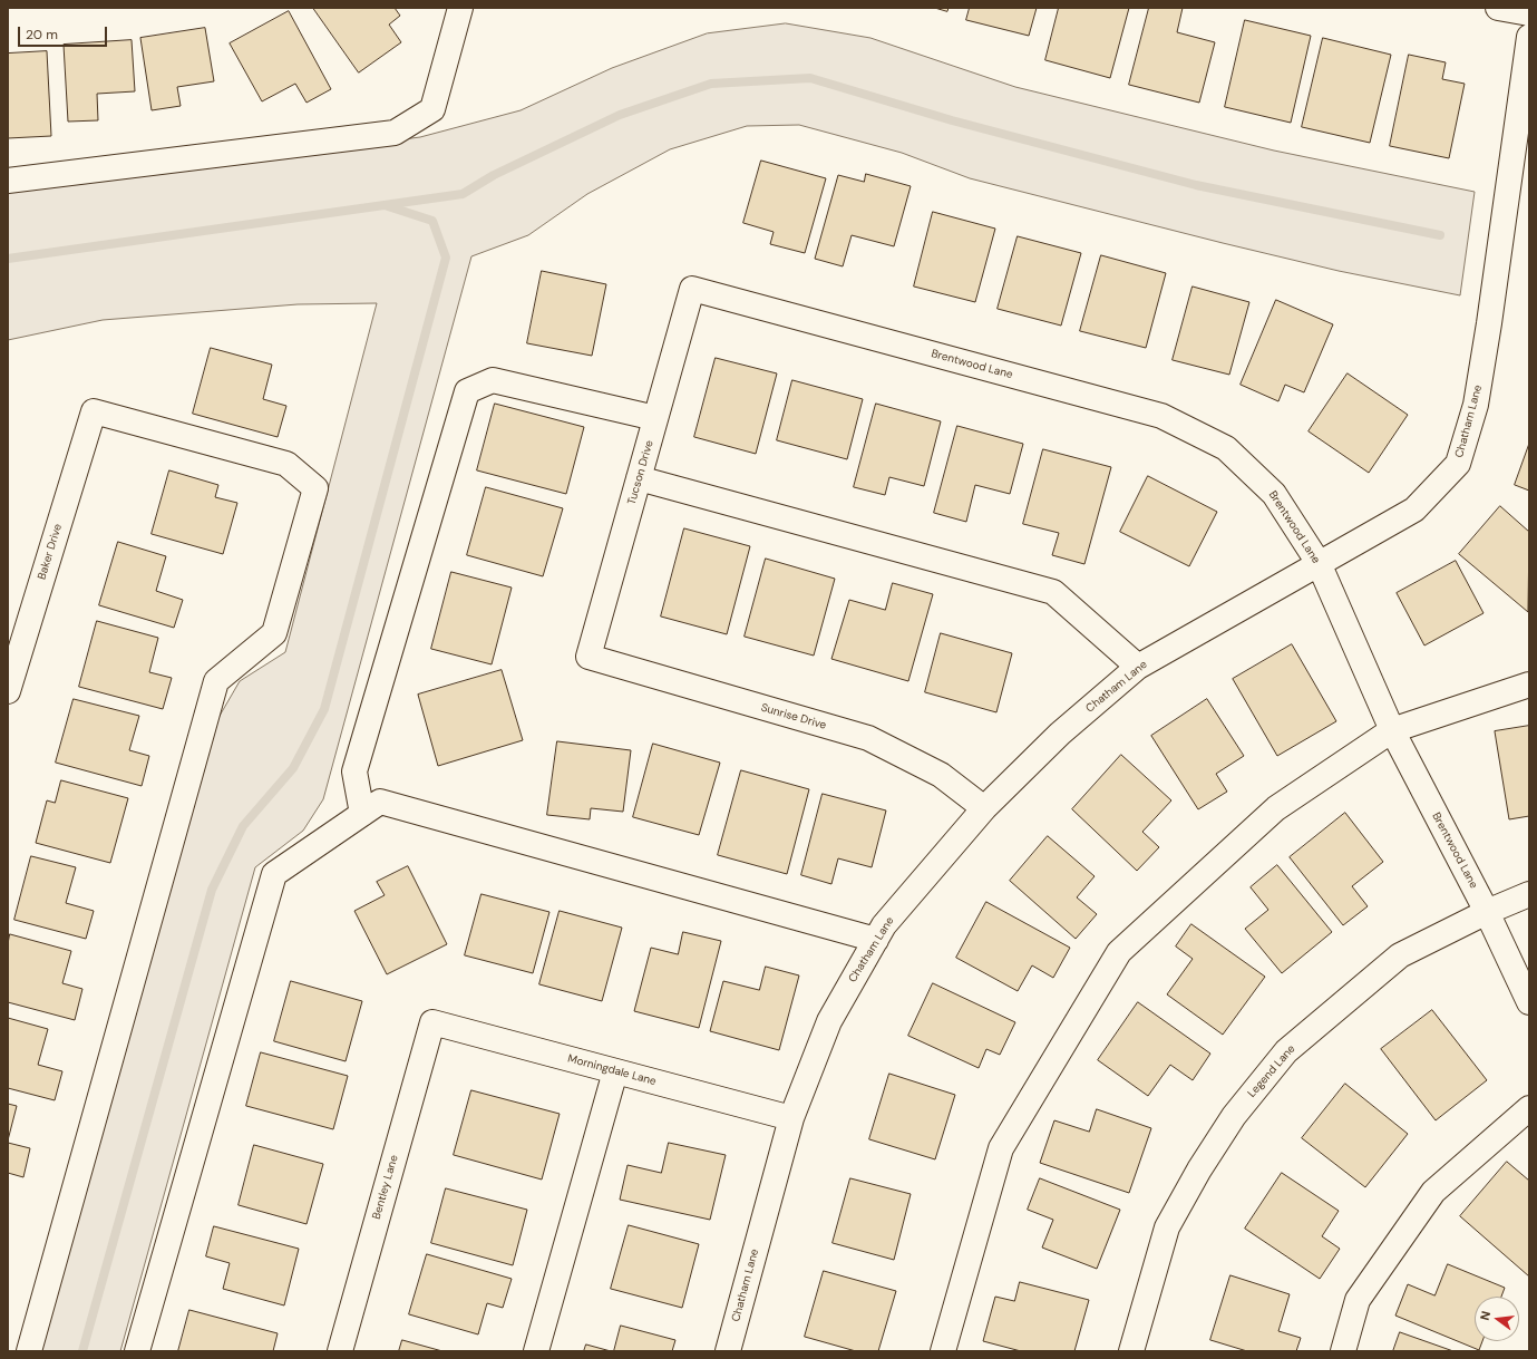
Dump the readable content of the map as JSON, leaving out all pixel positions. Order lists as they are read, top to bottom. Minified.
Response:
{"streets":{"street":["Brentwood Lane","Chatham Lane","Tucson Drive","Baker Drive","Sunrise Drive","Morningdale Lane","Legend Lane","Bentley Lane"]},"crossings":[["Brentwood Lane","Chatham Lane"],["Brentwood Lane","Tucson Drive"],["Brentwood Lane","Legend Lane"],["Chatham Lane","Sunrise Drive"],["Chatham Lane","Morningdale Lane"],["Tucson Drive","Sunrise Drive"],["Morningdale Lane","Bentley Lane"]],"scale_bar":"20 m","north":"left"}
